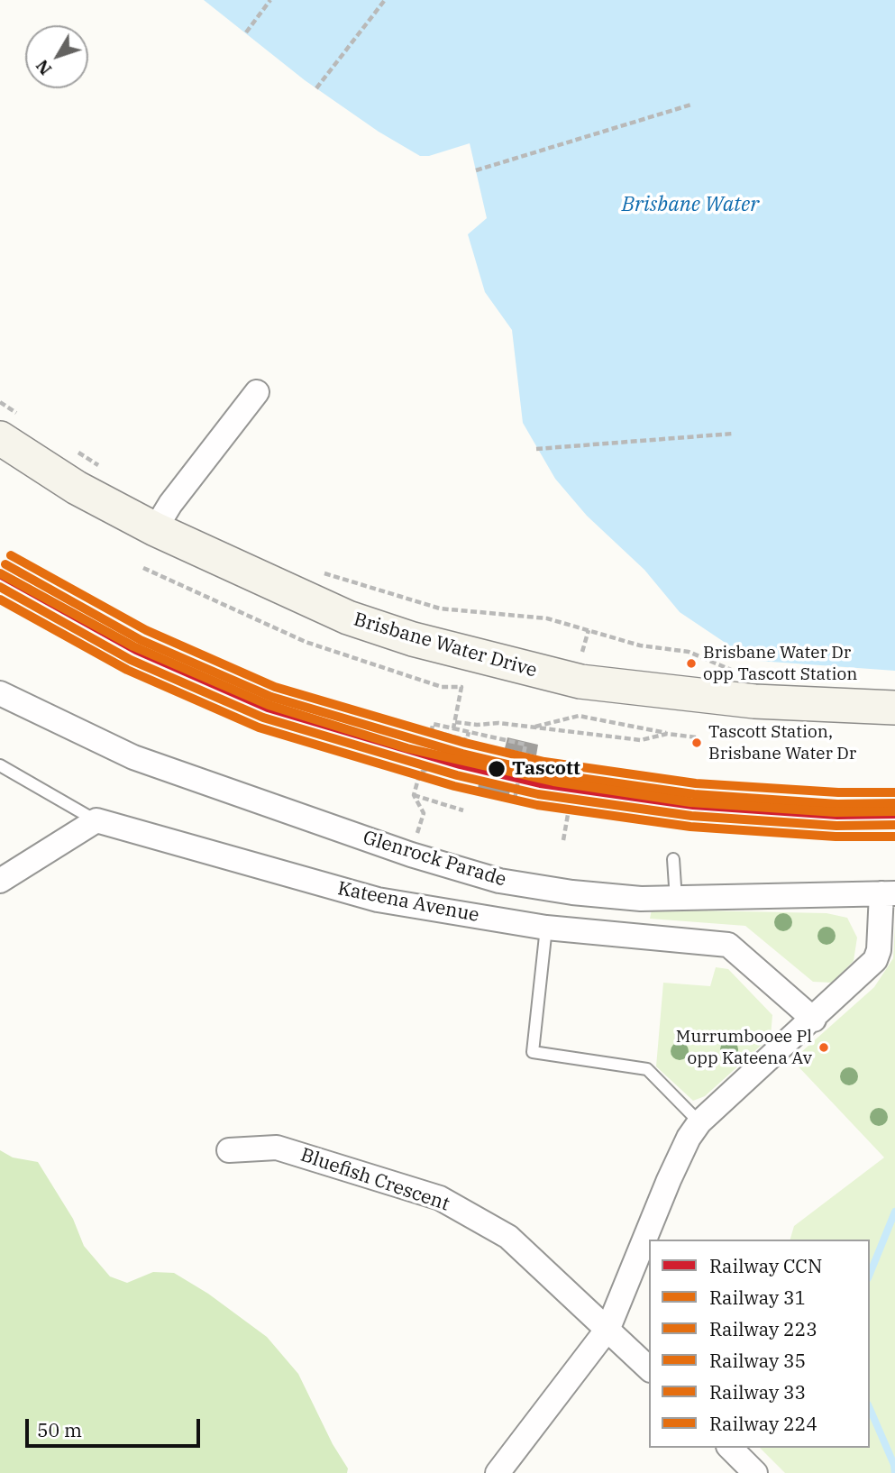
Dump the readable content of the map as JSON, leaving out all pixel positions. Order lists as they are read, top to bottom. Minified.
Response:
{"streets":{"main road":["Brisbane Water Drive"],"street":["Glenrock Parade","Kateena Avenue","Bluefish Crescent"]},"water":["Brisbane Water"],"places":["Brisbane Water Dr opp Tascott Station","Tascott Station, Brisbane Water Dr","Tascott","Murrumbooee Pl opp Kateena Av"],"lines":["rail line 33","rail line 223","rail line 224","rail line CCN","rail line 31","rail line 35"],"legend":["Railway CCN","Railway 31","Railway 223","Railway 35","Railway 33","Railway 224"],"scale_bar":"50 m","north":"bottom left"}
